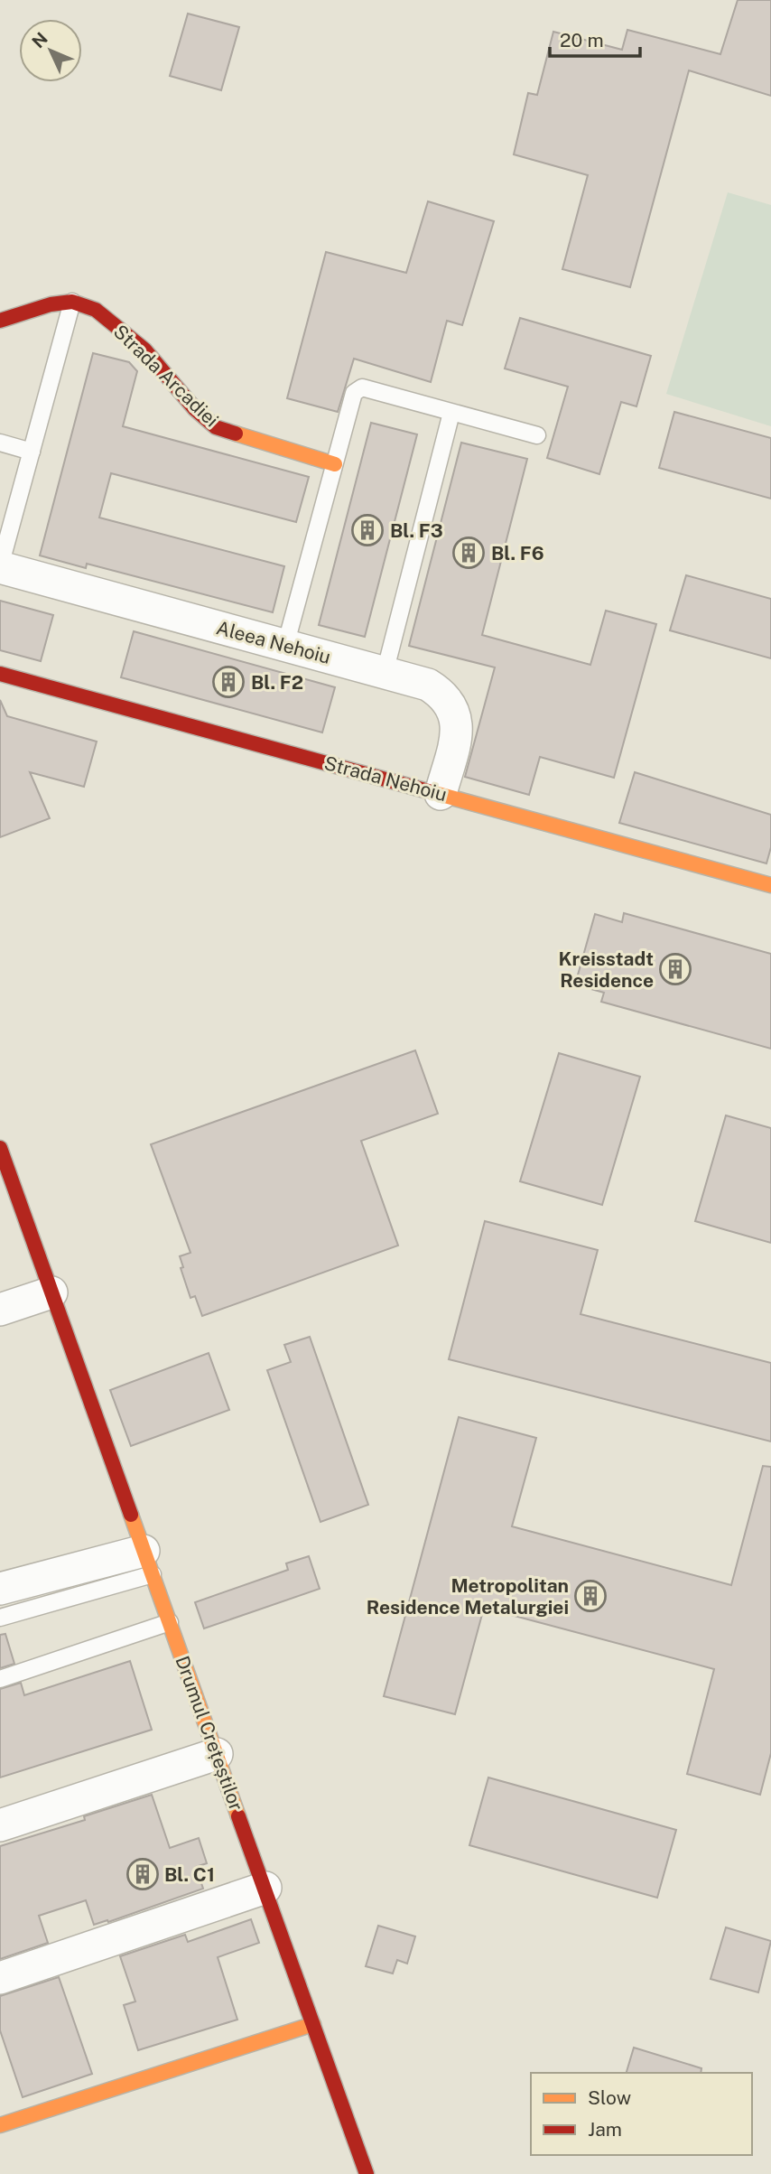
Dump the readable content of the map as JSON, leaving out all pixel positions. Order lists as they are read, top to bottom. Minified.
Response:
{"streets":{"street":["Strada Arcadiei","Aleea Nehoiu","Strada Nehoiu","Drumul Crețeștilor"]},"crossings":[["Aleea Nehoiu","Strada Nehoiu"]],"places":{"building":["Bl. F3","Bl. F6","Bl. F2","Kreisstadt Residence","Metropolitan Residence Metalurgiei","Bl. C1"]},"legend":["Slow","Jam"],"scale_bar":"20 m","north":"top left"}
